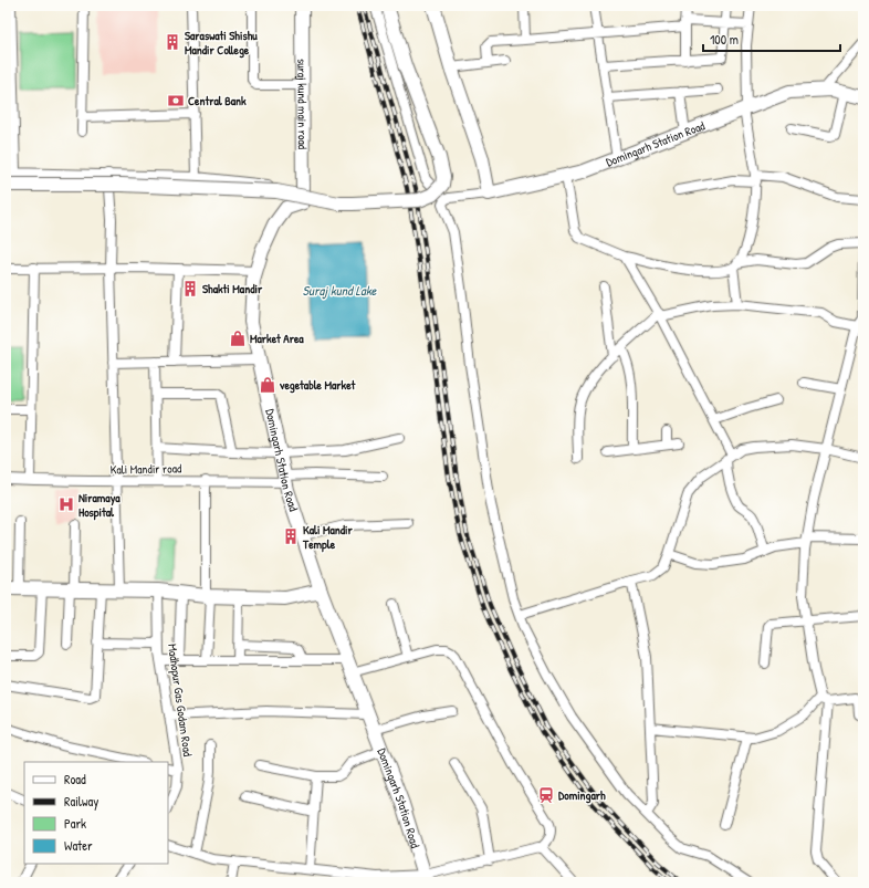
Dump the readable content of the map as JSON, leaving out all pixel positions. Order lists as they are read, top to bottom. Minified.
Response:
{"streets":{"street":["suraj kund main road","Domingarh Station Road","Kali Mandir road","Madhopur Gas Godam Road"]},"crossings":[["suraj kund main road","Domingarh Station Road"],["Domingarh Station Road","Kali Mandir road"]],"water":["Suraj kund Lake"],"places":{"building":["Saraswati Shishu Mandir College","Shakti Mandir","Kali Mandir Temple"],"bank":["Central Bank"],"shop":["Market Area","vegetable Market"],"hospital":["Niramaya Hospital"],"station":["Domingarh"]},"legend":["Road","Railway","Park","Water"],"scale_bar":"100 m"}
